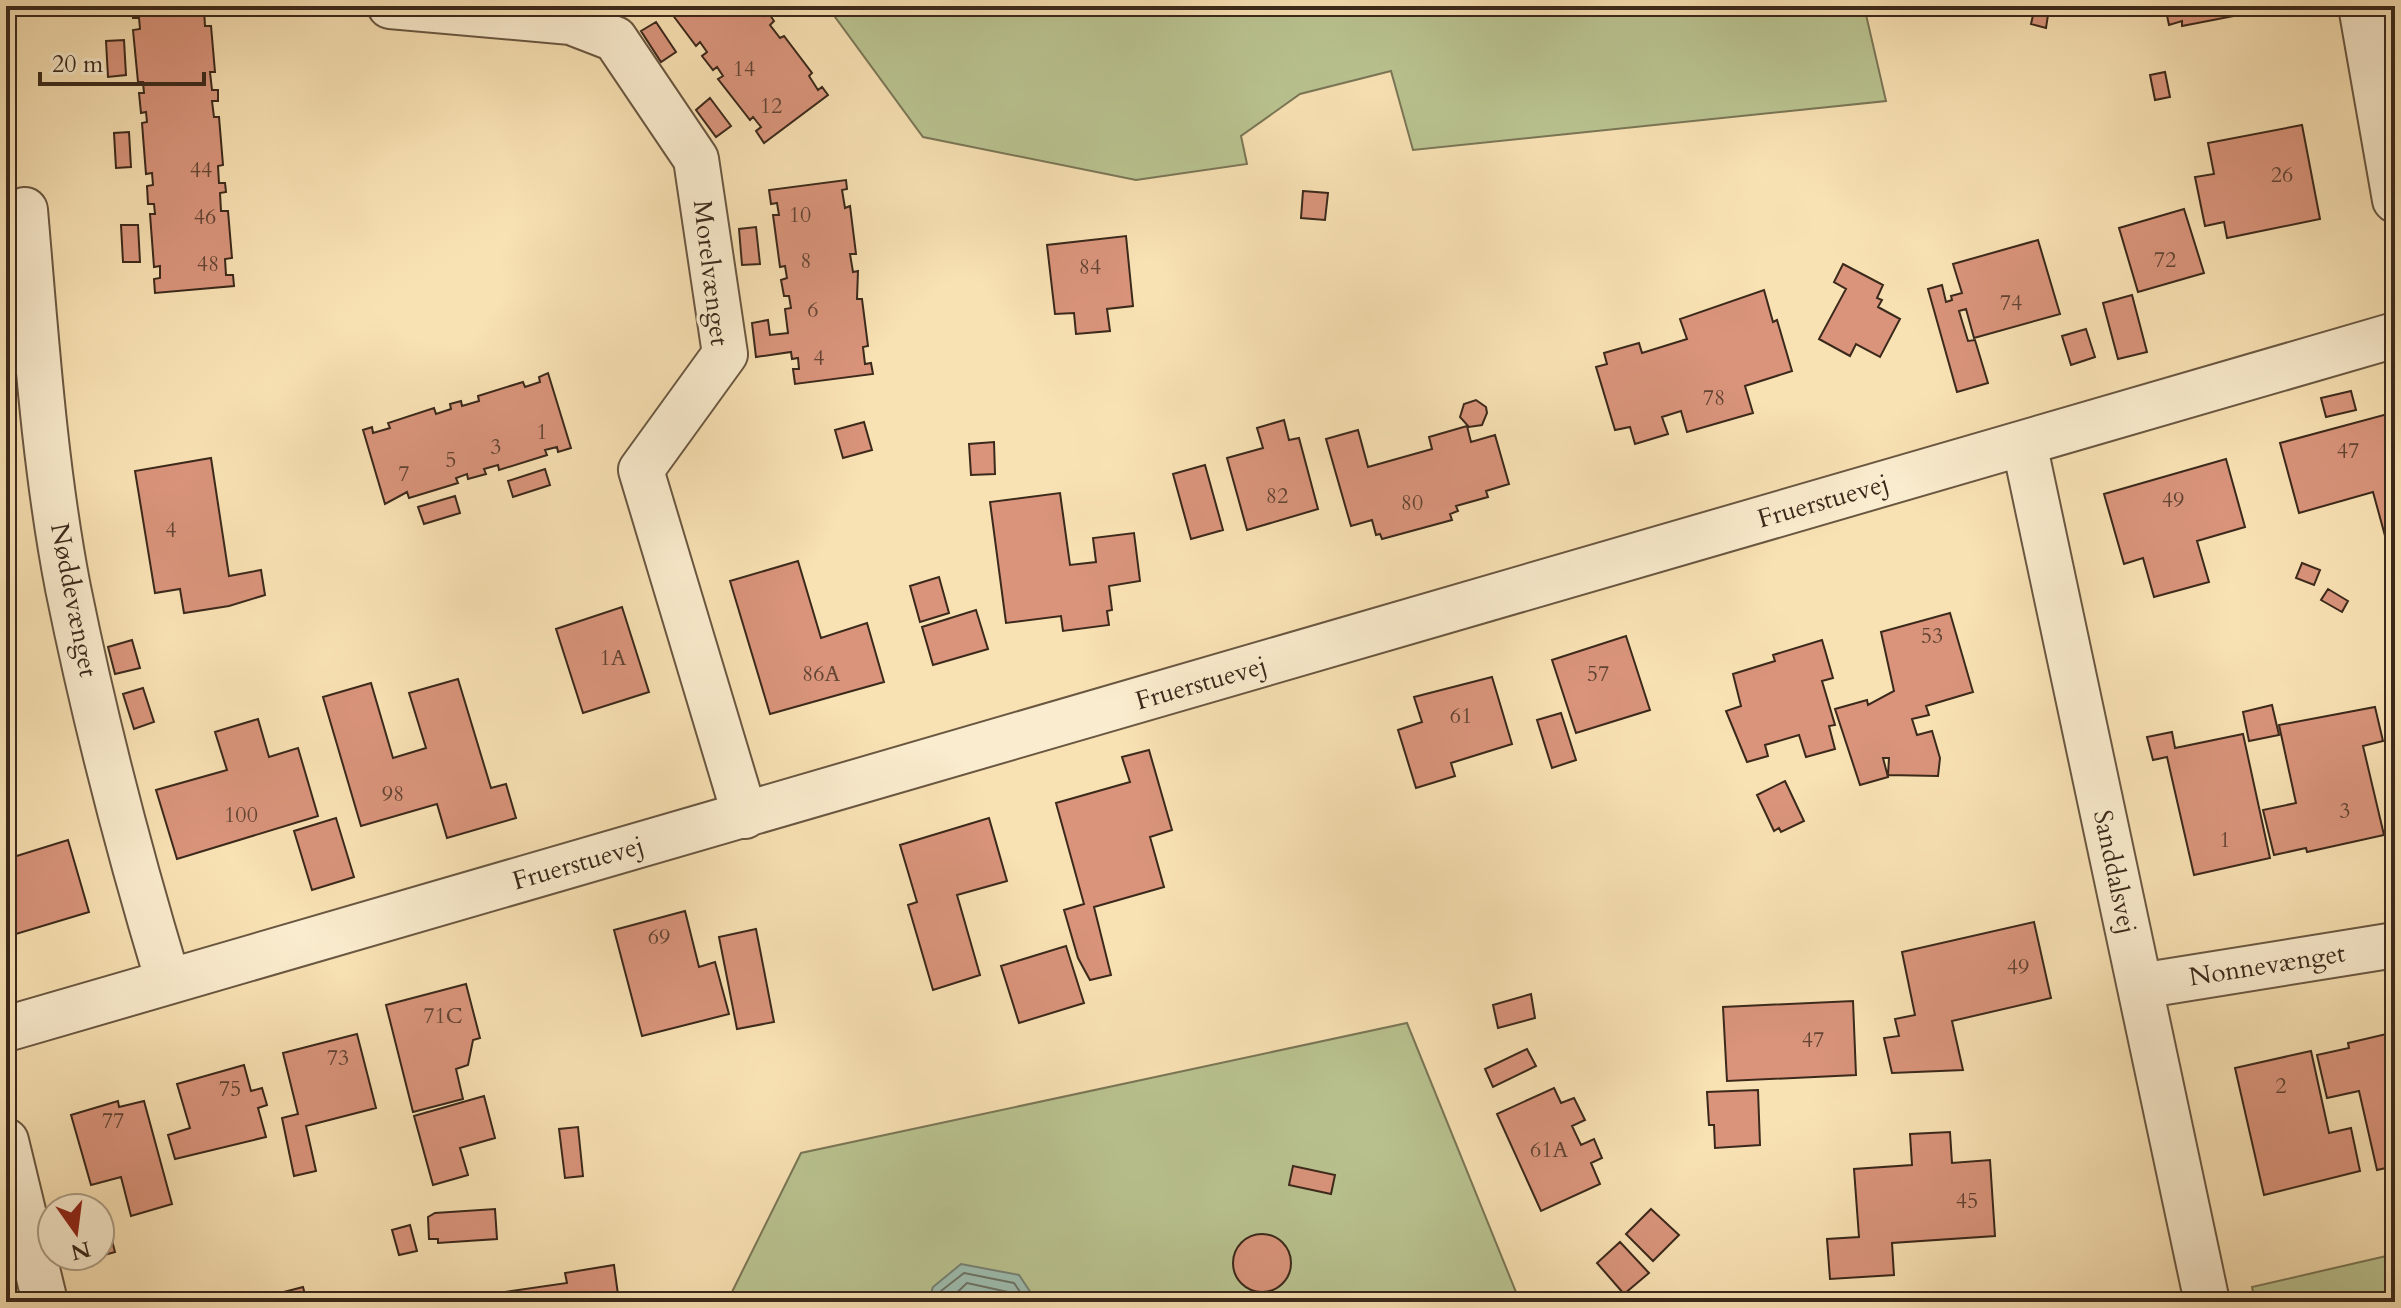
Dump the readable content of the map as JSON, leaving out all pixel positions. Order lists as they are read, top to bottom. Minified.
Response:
{"streets":{"street":["Morelvænget","Fruerstuevej","Nøddevænget","Sanddalsvej","Nonnevænget"]},"crossings":[["Morelvænget","Fruerstuevej"],["Fruerstuevej","Nøddevænget"],["Fruerstuevej","Sanddalsvej"],["Sanddalsvej","Nonnevænget"]],"house_numbers":["14","12","44","26","10","46","72","8","48","84","74","6","4","78","1","3","47","5","7","82","49","80","4","53","1A","86A","57","61","98","3","100","1","69","49","71C","47","73","2","75","77","61A","45"],"scale_bar":"20 m","north":"bottom"}
